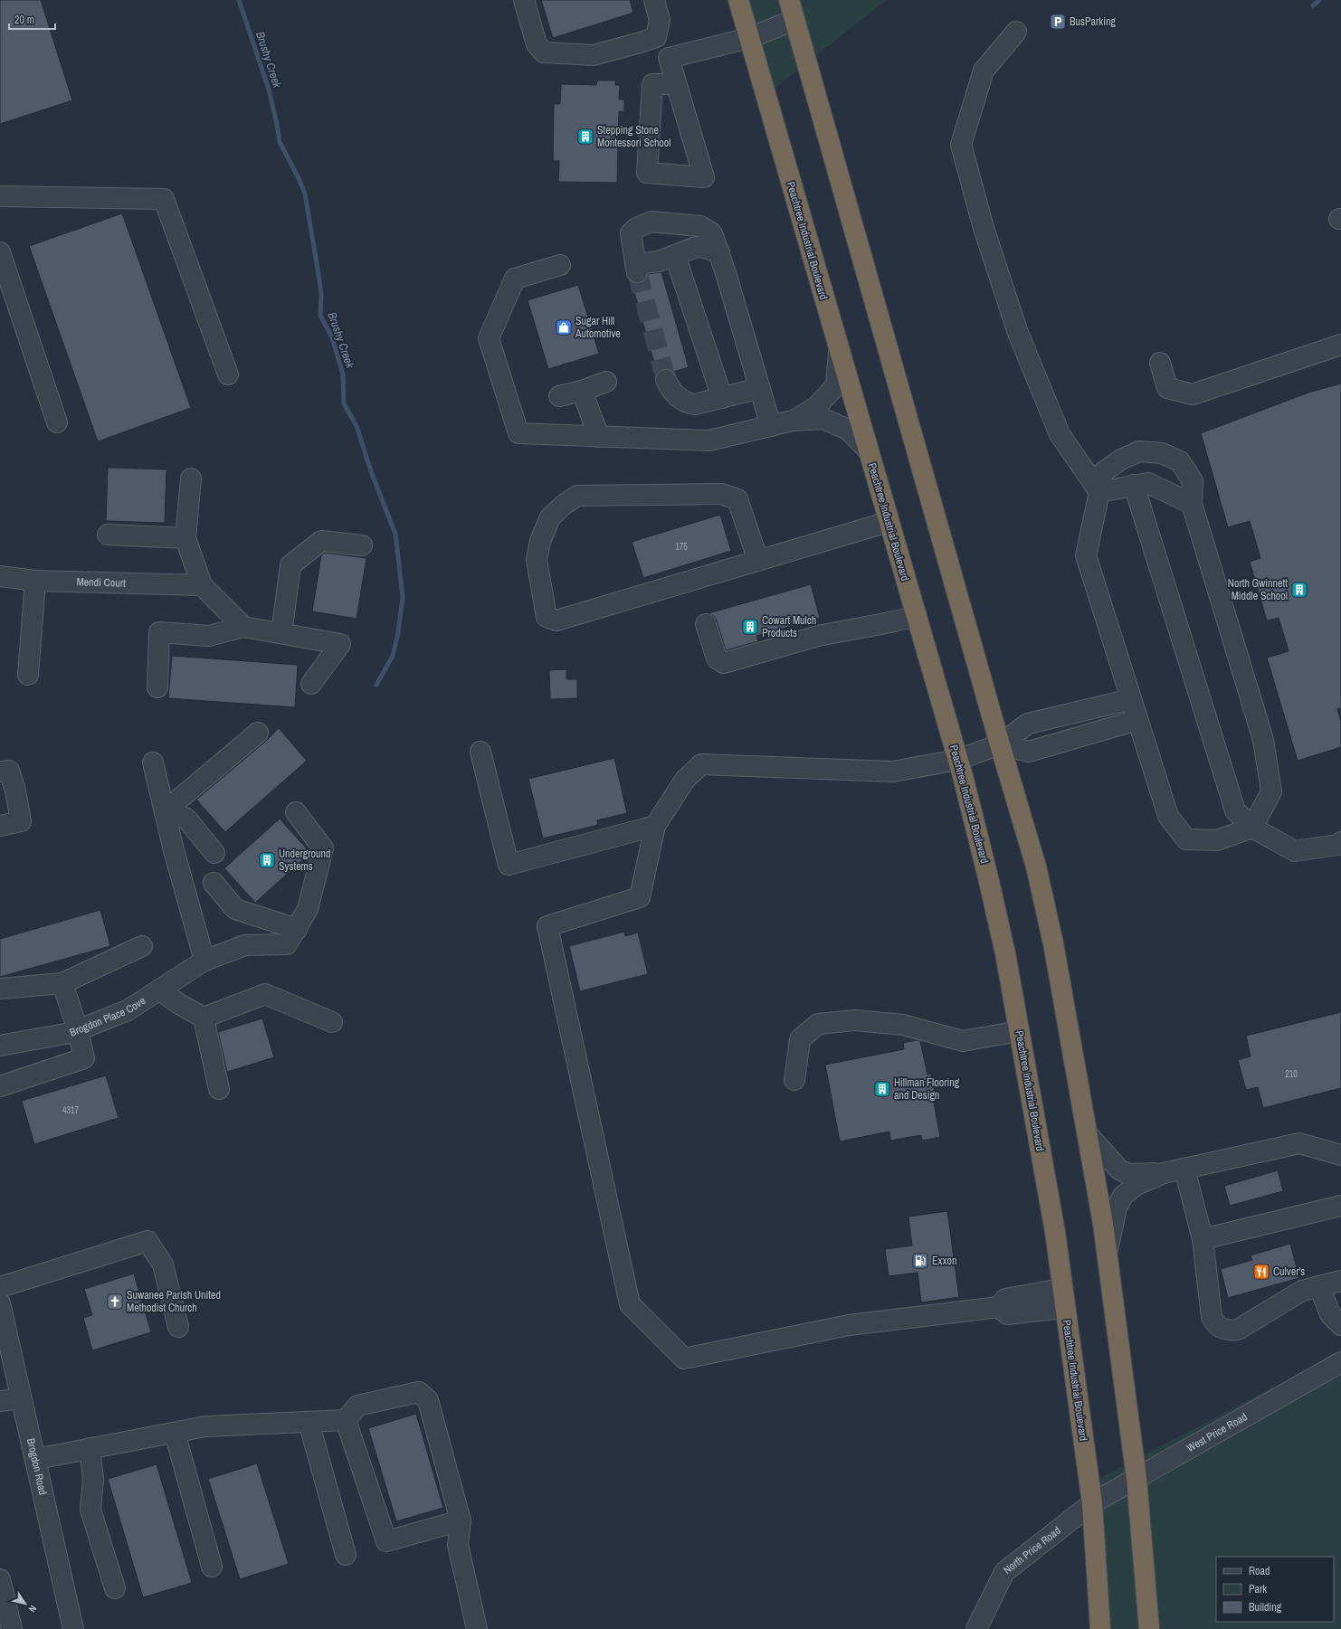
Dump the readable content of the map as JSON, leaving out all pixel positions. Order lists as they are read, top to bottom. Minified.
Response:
{"streets":{"highway":["Peachtree Industrial Boulevard"],"street":["Mendi Court","Brogdon Place Cove","West Price Road","Brogdon Road","North Price Road"]},"crossings":[["Peachtree Industrial Boulevard","West Price Road"],["Peachtree Industrial Boulevard","North Price Road"],["West Price Road","North Price Road"]],"water":["Brushy Creek"],"places":{"parking":["BusParking"],"building":["Stepping Stone Montessori School","North Gwinnett Middle School","Cowart Mulch Products","Underground Systems","Hillman Flooring and Design"],"shop":["Sugar Hill Automotive"],"fuel station":["Exxon"],"restaurant":["Culver's"],"church":["Suwanee Parish United Methodist Church"]},"house_numbers":["175","210","4317"],"legend":["Road","Park","Building"],"scale_bar":"20 m","north":"bottom right"}
